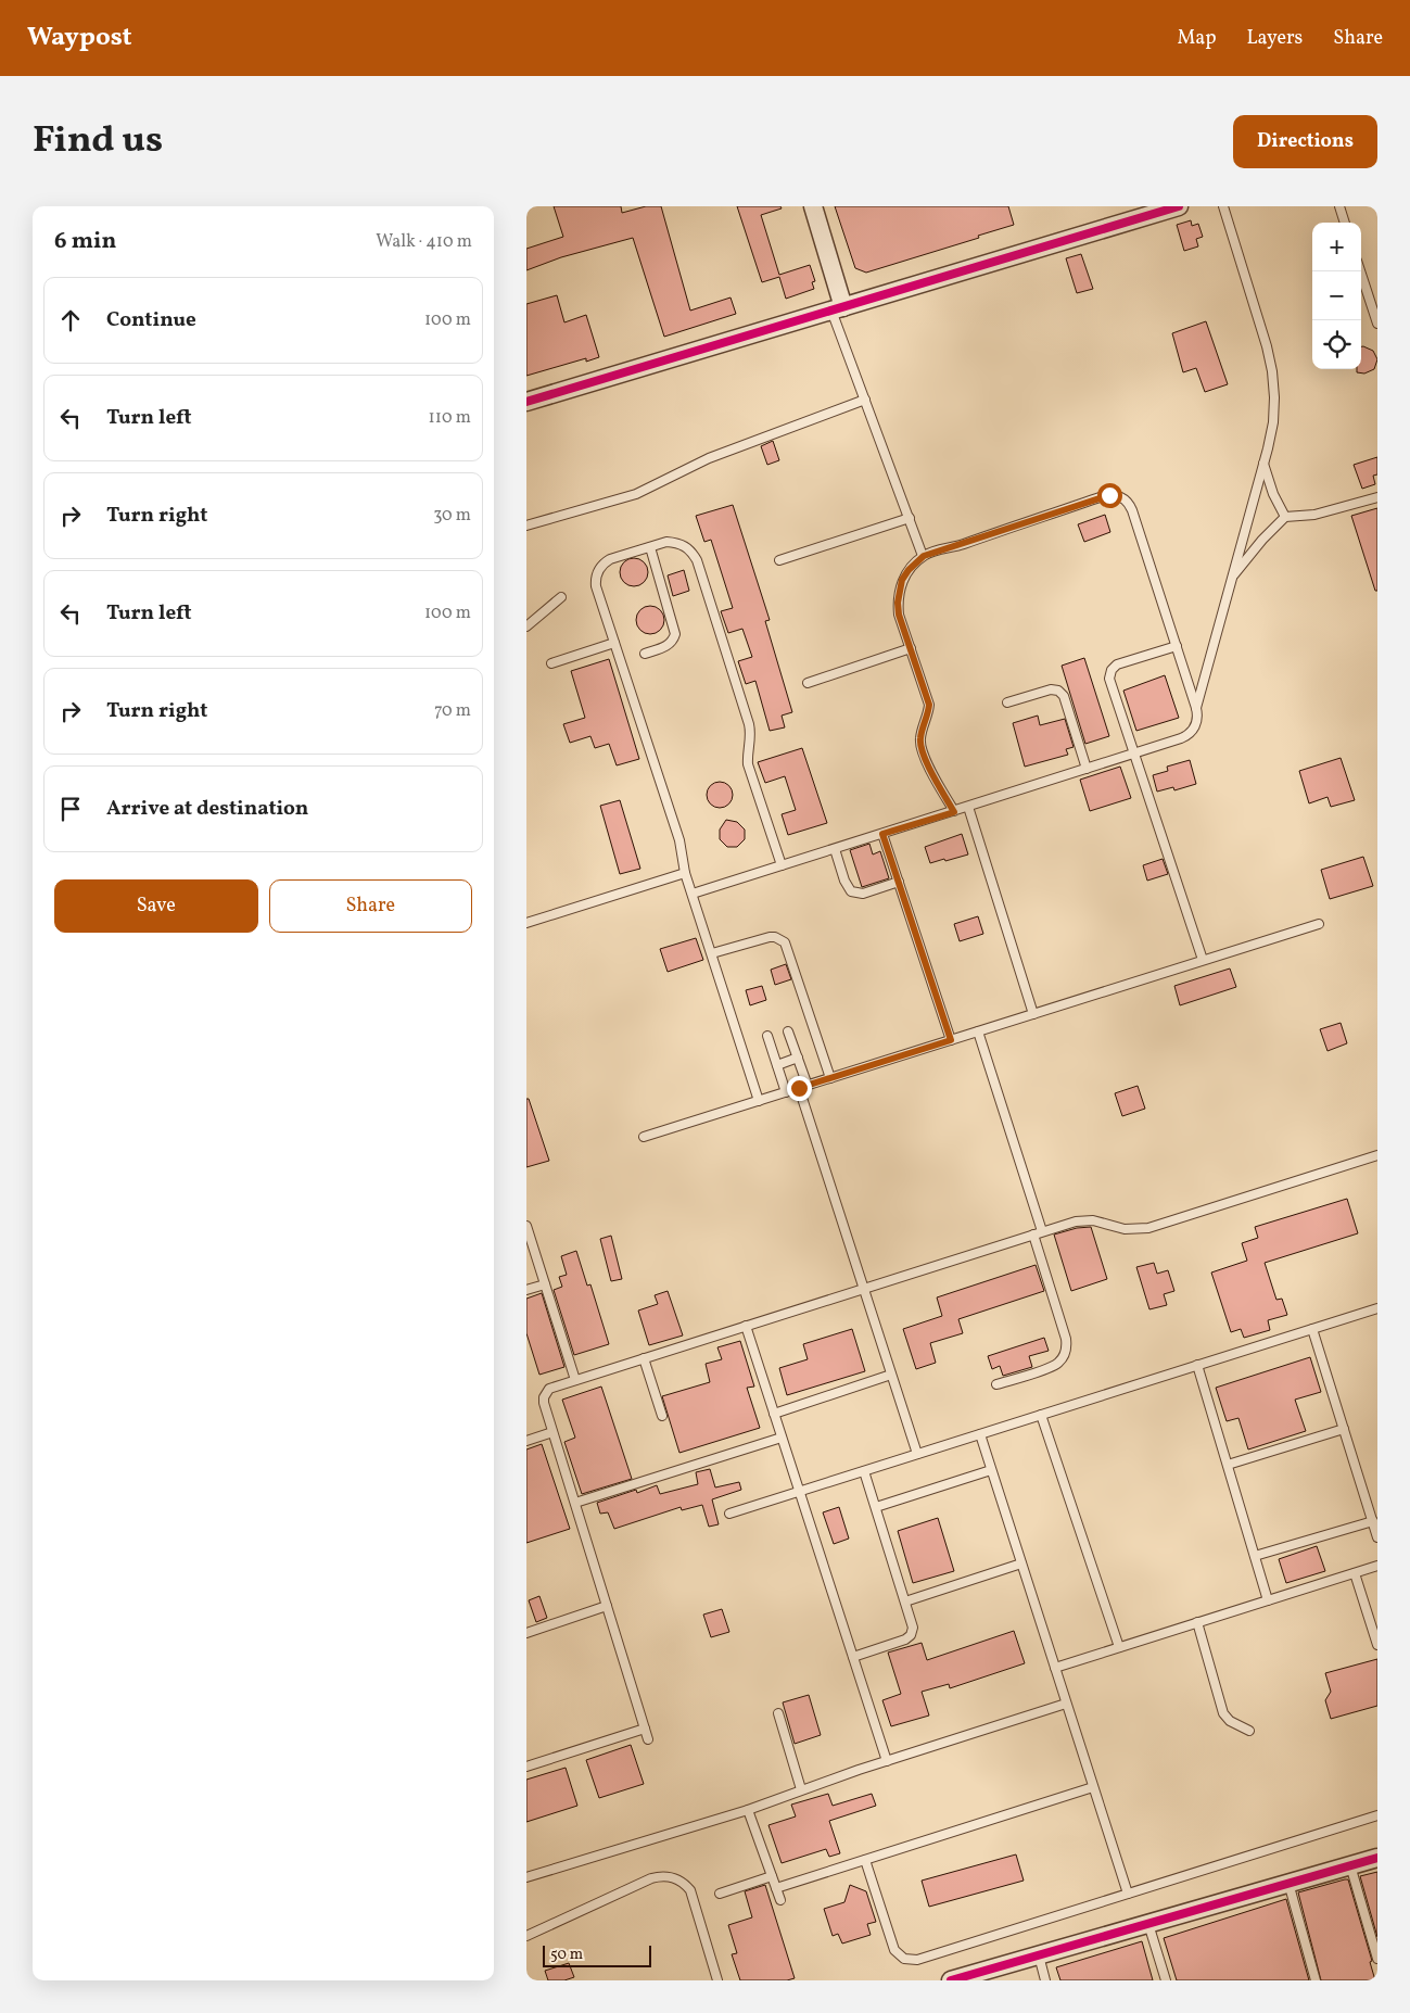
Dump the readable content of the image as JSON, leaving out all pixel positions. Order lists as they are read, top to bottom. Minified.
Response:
{"scale_bar":"50 m","page":{"header":"Waypost","nav":["Map","Layers","Share"],"title":"Find us","buttons":["Directions",["Save","Share"]],"heading":["6 min","Walk · 410 m"],"map_buttons":["+","−"],"list":[["Continue","100 m"],["Turn left","110 m"],["Turn right","30 m"],["Turn left","100 m"],["Turn right","70 m"],"Arrive at destination"],"scale":"50 m"}}
